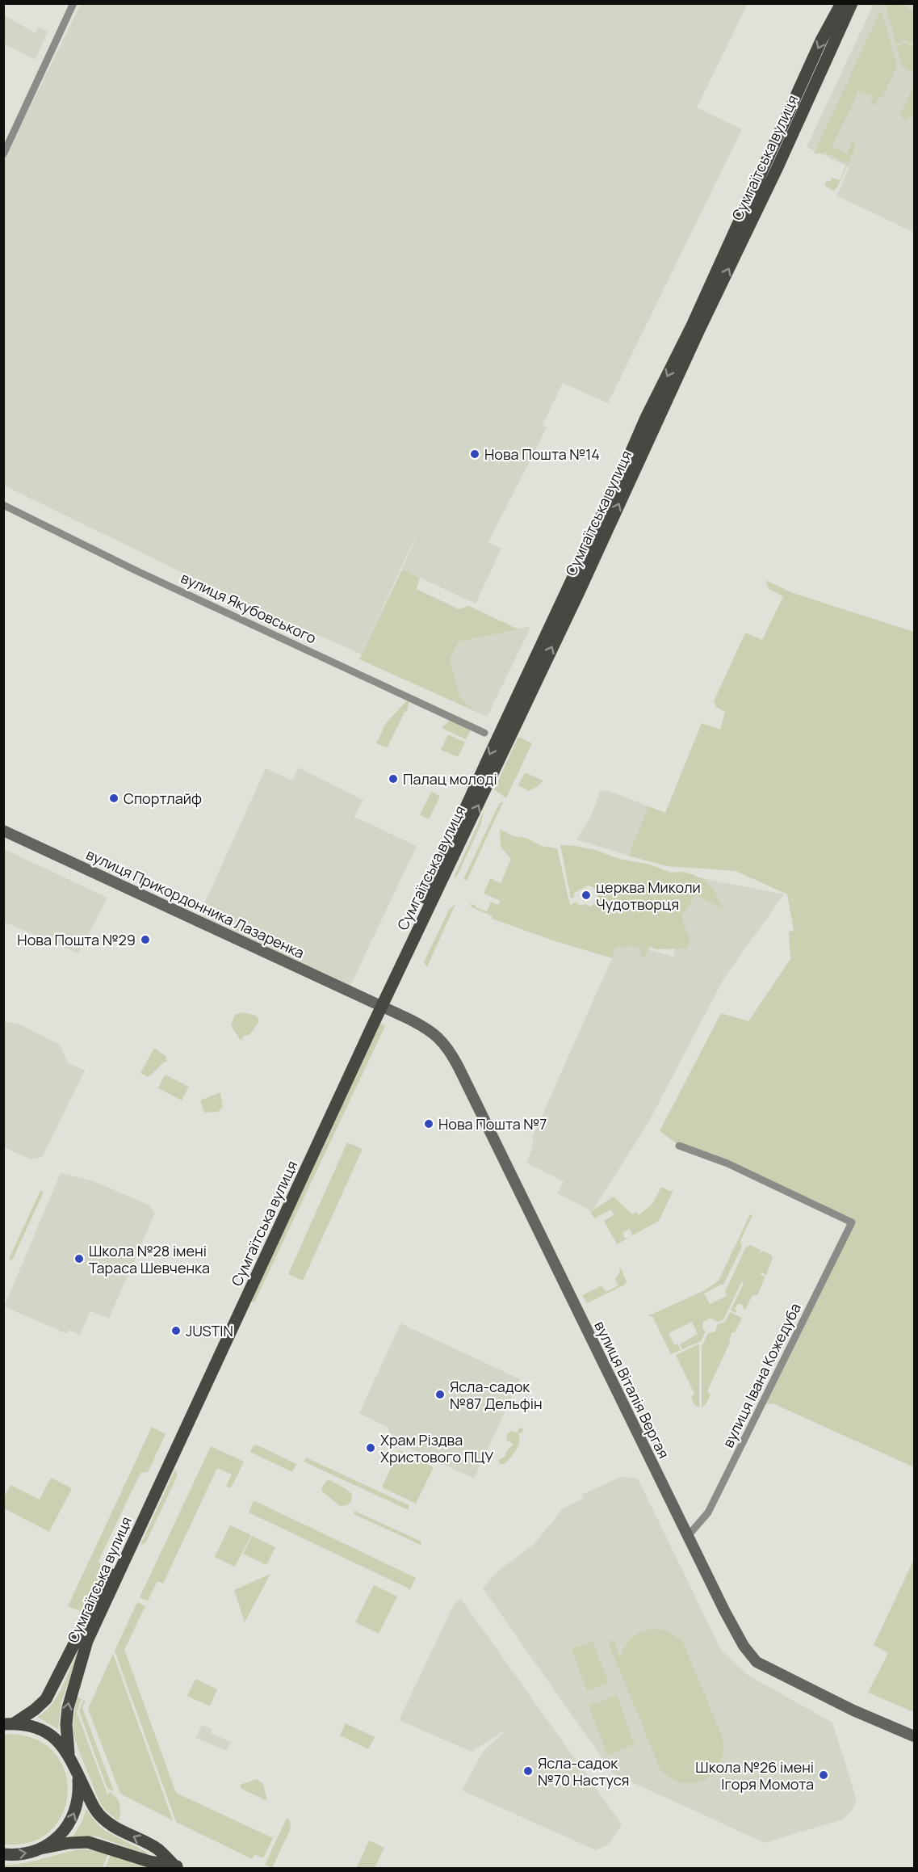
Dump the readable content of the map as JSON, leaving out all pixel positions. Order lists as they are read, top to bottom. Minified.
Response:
{"streets":{"main road":["Сумгаїтська вулиця"],"street":["вулиця Якубовського","вулиця Прикордонника Лазаренка","вулиця Івана Кожедуба","вулиця Віталія Вергая"]},"crossings":[["Сумгаїтська вулиця","вулиця Прикордонника Лазаренка"],["Сумгаїтська вулиця","вулиця Віталія Вергая"],["вулиця Прикордонника Лазаренка","вулиця Віталія Вергая"],["вулиця Івана Кожедуба","вулиця Віталія Вергая"]],"places":["Нова Пошта №14","Палац молоді","Спортлайф","церква Миколи Чудотворця","Нова Пошта №29","Нова Пошта №7","Школа №28 імені Тараса Шевченка","JUSTIN","Ясла-садок №87 Дельфін","Храм Різдва Христового ПЦУ","Ясла-садок №70 Настуся","Школа №26 імені Ігоря Момота"]}
